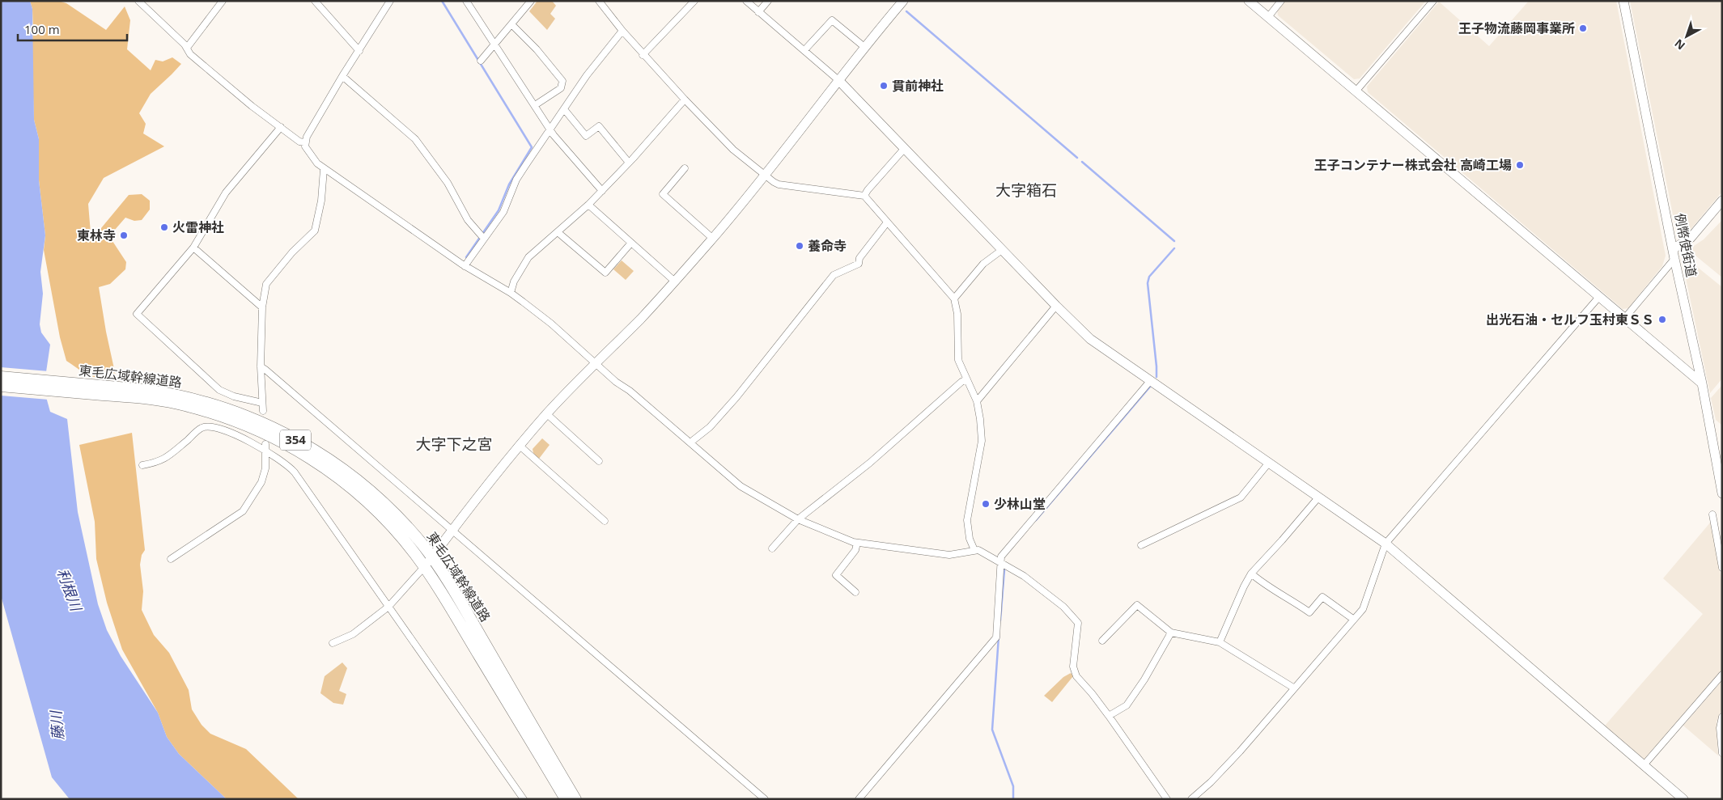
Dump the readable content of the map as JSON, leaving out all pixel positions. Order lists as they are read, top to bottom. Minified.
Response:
{"streets":{"highway":["東毛広域幹線道路","354"],"street":["例幣使街道"]},"districts":["大字箱石","大字下之宮"],"water":["利根川","藤川"],"places":["王子物流藤岡事業所","貫前神社","王子コンテナー株式会社 高崎工場","火雷神社","東林寺","養命寺","出光石油・セルフ玉村東ＳＳ","少林山堂"],"scale_bar":"100 m","north":"bottom left"}
